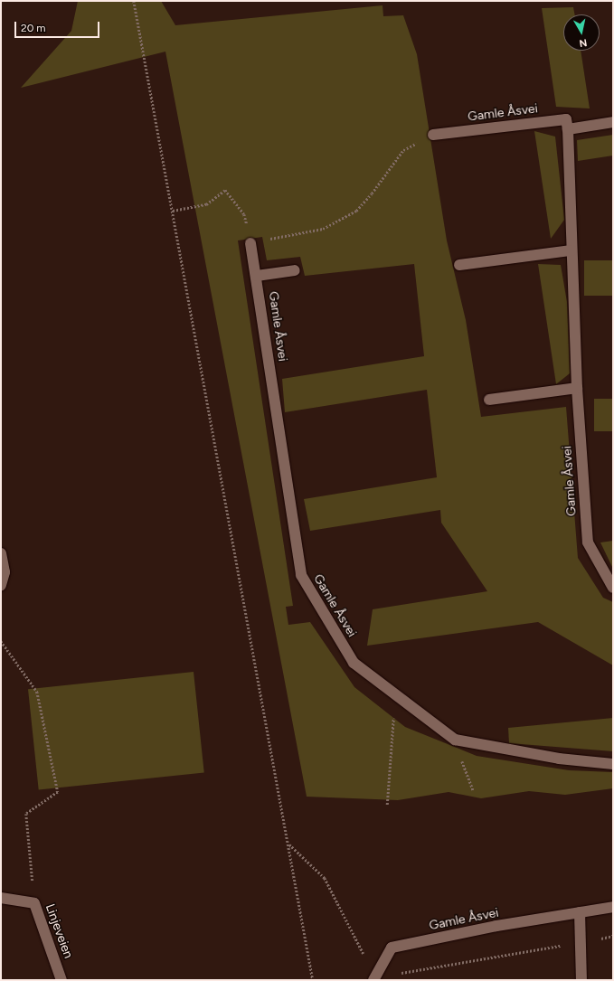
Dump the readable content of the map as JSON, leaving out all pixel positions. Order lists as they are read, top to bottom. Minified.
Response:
{"streets":{"street":["Gamle Åsvei","Linjeveien"]},"scale_bar":"20 m","north":"bottom"}
